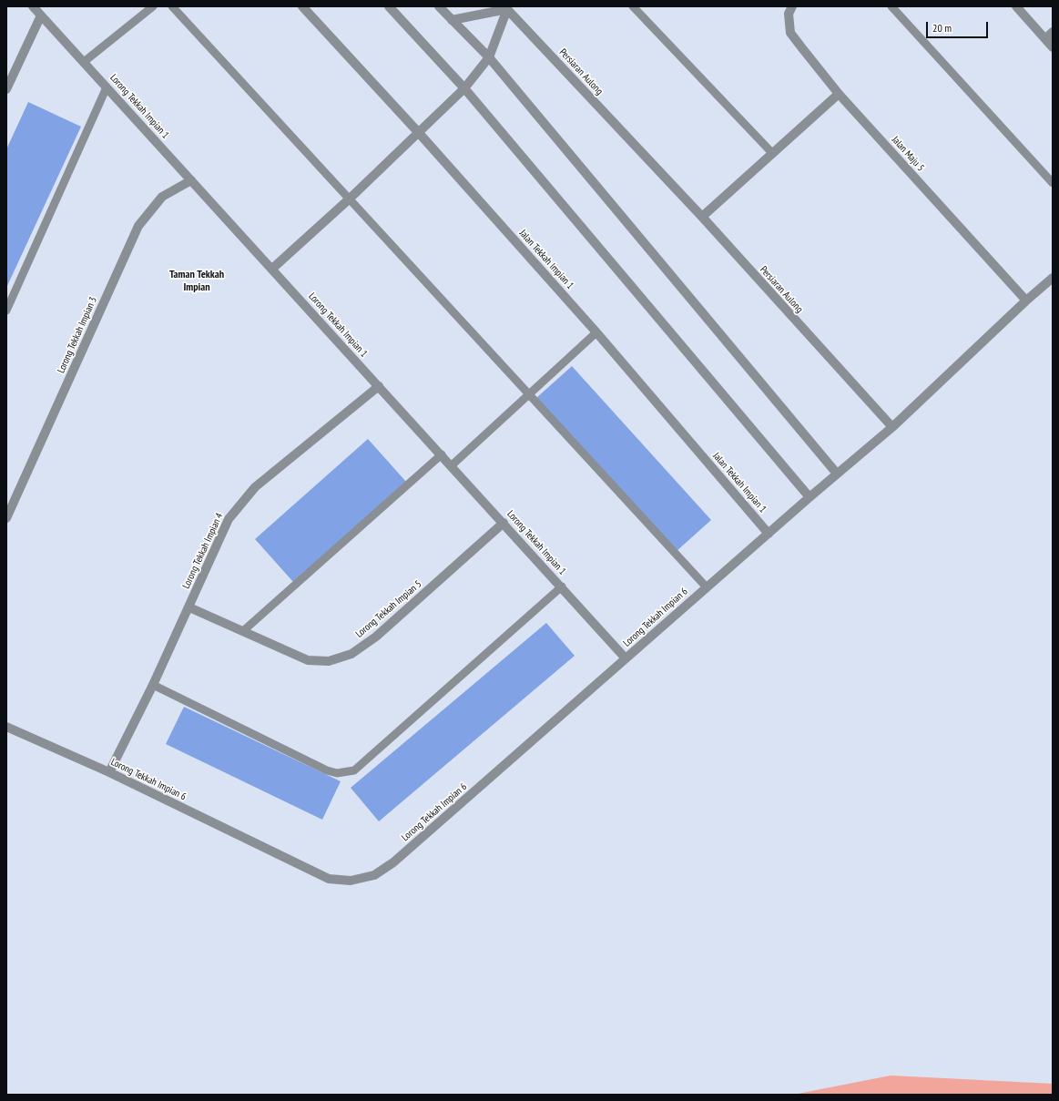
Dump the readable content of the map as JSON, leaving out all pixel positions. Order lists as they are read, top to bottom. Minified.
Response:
{"streets":{"street":["Persiaran Aulong","Lorong Tekkah Impian 1","Jalan Maju 5","Jalan Tekkah Impian 1","Lorong Tekkah Impian 3","Lorong Tekkah Impian 4","Lorong Tekkah Impian 5","Lorong Tekkah Impian 6"]},"crossings":[["Persiaran Aulong","Lorong Tekkah Impian 6"],["Lorong Tekkah Impian 1","Lorong Tekkah Impian 3"],["Lorong Tekkah Impian 1","Lorong Tekkah Impian 4"],["Lorong Tekkah Impian 1","Lorong Tekkah Impian 5"],["Lorong Tekkah Impian 1","Lorong Tekkah Impian 6"],["Jalan Tekkah Impian 1","Lorong Tekkah Impian 6"],["Lorong Tekkah Impian 4","Lorong Tekkah Impian 5"],["Lorong Tekkah Impian 4","Lorong Tekkah Impian 6"]],"districts":["Taman Tekkah Impian"],"scale_bar":"20 m"}
